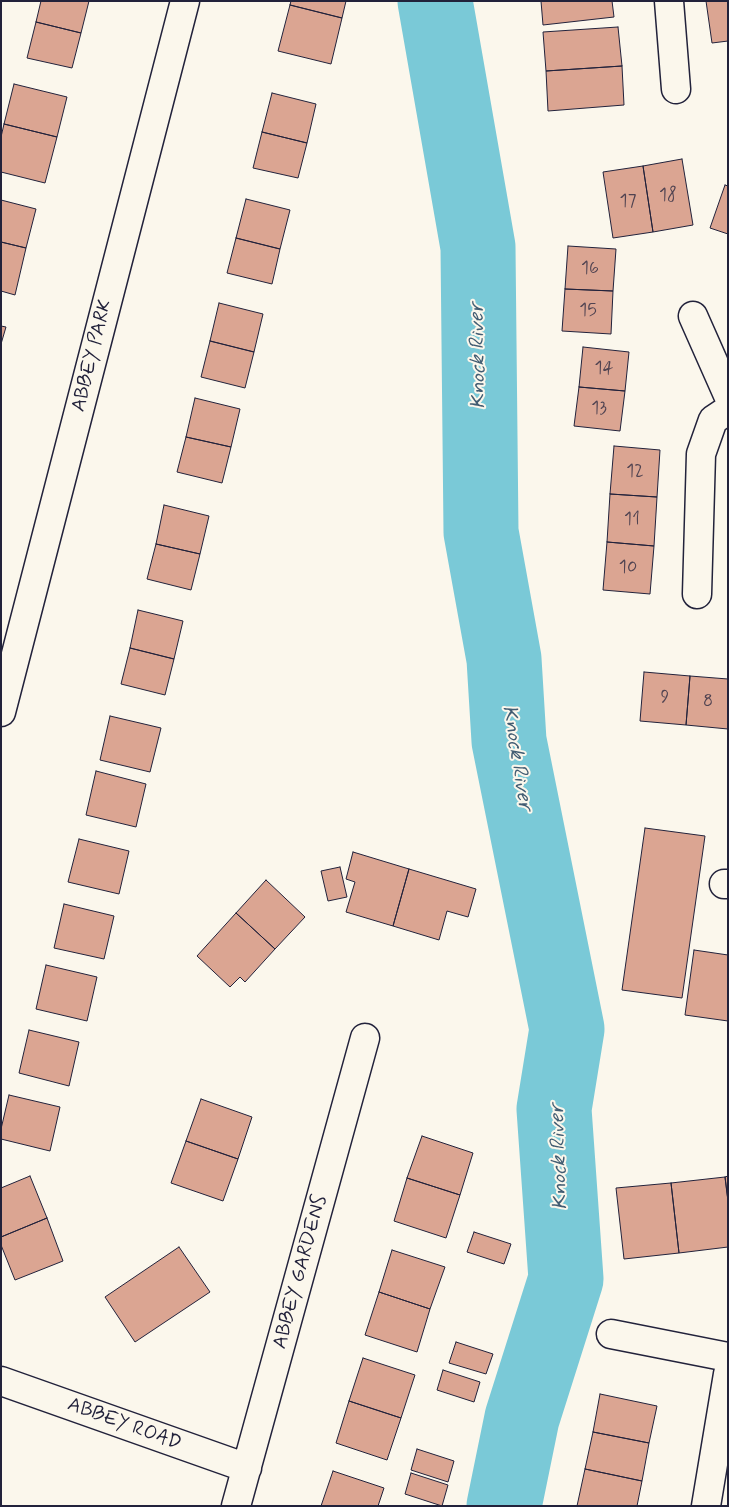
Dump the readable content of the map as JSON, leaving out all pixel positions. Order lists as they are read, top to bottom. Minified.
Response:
{"streets":{"street":["ABBEY PARK","ABBEY GARDENS","ABBEY ROAD"]},"crossings":[["ABBEY GARDENS","ABBEY ROAD"]],"water":["Knock River"],"house_numbers":["18","17","16","15","14","13","12","11","10","9","8"]}
